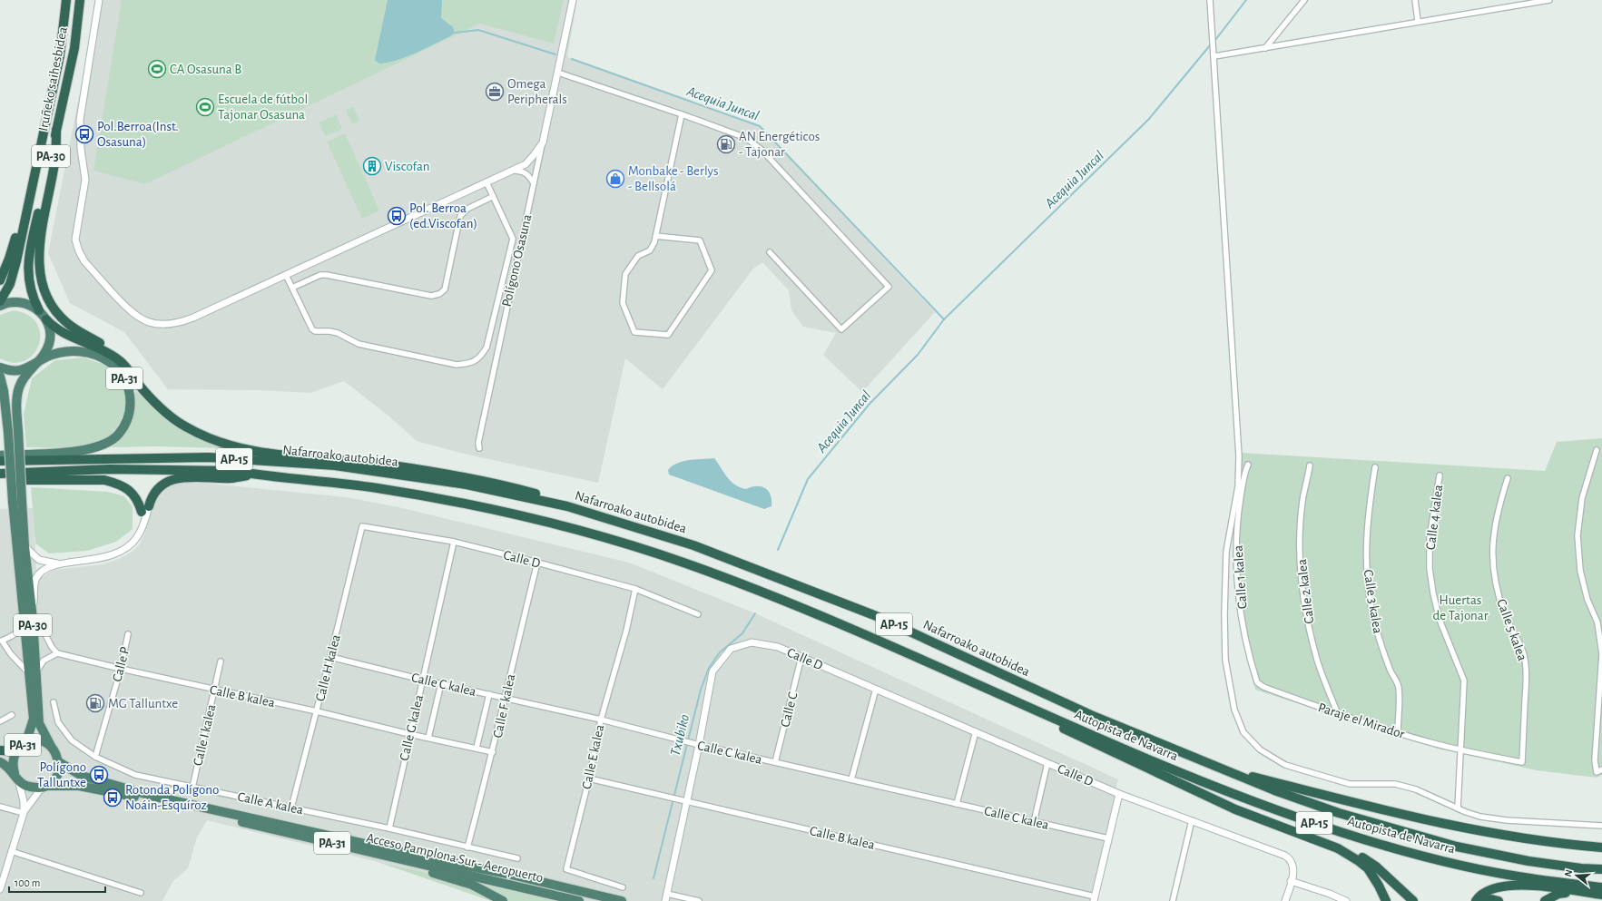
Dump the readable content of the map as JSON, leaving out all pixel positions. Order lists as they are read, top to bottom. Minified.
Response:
{"streets":{"highway":["Iruñeko saihesbidea","PA-30","PA-31","Nafarroako autobidea","AP-15","Autopista de Navarra","Acceso Pamplona Sur - Aeropuerto"],"street":["Polígono Osasuna","Calle 4 kalea","Calle D","Calle 1 kalea","Calle 2 kalea","Calle 3 kalea","Calle 5 kalea","Calle P","Calle H kalea","Calle C kalea","Calle B kalea","Calle F kalea","Calle C","Paraje el Mirador","Calle G kalea","Calle I kalea","Calle E kalea","Calle A kalea"]},"crossings":[["Iruñeko saihesbidea","PA-30"],["PA-30","PA-31"],["PA-30","Acceso Pamplona Sur - Aeropuerto"],["PA-31","Acceso Pamplona Sur - Aeropuerto"],["Nafarroako autobidea","Autopista de Navarra"],["Calle 4 kalea","Paraje el Mirador"],["Calle D","Calle H kalea"],["Calle D","Calle C kalea"],["Calle D","Calle B kalea"],["Calle D","Calle F kalea"],["Calle D","Calle C"],["Calle D","Calle G kalea"],["Calle D","Calle E kalea"],["Calle 1 kalea","Paraje el Mirador"],["Calle 2 kalea","Paraje el Mirador"],["Calle 3 kalea","Paraje el Mirador"],["Calle 5 kalea","Paraje el Mirador"],["Calle P","Calle B kalea"],["Calle P","Calle A kalea"],["Calle H kalea","Calle C kalea"],["Calle H kalea","Calle B kalea"],["Calle H kalea","Calle A kalea"],["Calle C kalea","Calle F kalea"],["Calle C kalea","Calle C"],["Calle C kalea","Calle G kalea"],["Calle C kalea","Calle E kalea"],["Calle B kalea","Calle F kalea"],["Calle B kalea","Calle G kalea"],["Calle B kalea","Calle I kalea"],["Calle B kalea","Calle E kalea"],["Calle F kalea","Calle A kalea"],["Calle G kalea","Calle A kalea"],["Calle I kalea","Calle A kalea"]],"water":["Acequia Juncal","Txubiko"],"parks":["Huertas de Tajonar"],"places":{"sports":["CA Osasuna B","Escuela de fútbol Tajonar Osasuna"],"office":["Omega Peripherals"],"bus stop":["Pol.Berroa(Inst. Osasuna)","Pol. Berroa (ed.Viscofan)","Polígono Talluntxe","Rotonda Polígono Noáin-Esquíroz"],"fuel station":["AN Energéticos - Tajonar","MG Talluntxe"],"building":["Viscofan"],"shop":["Monbake - Berlys - Bellsolá"]},"scale_bar":"100 m","north":"left"}
